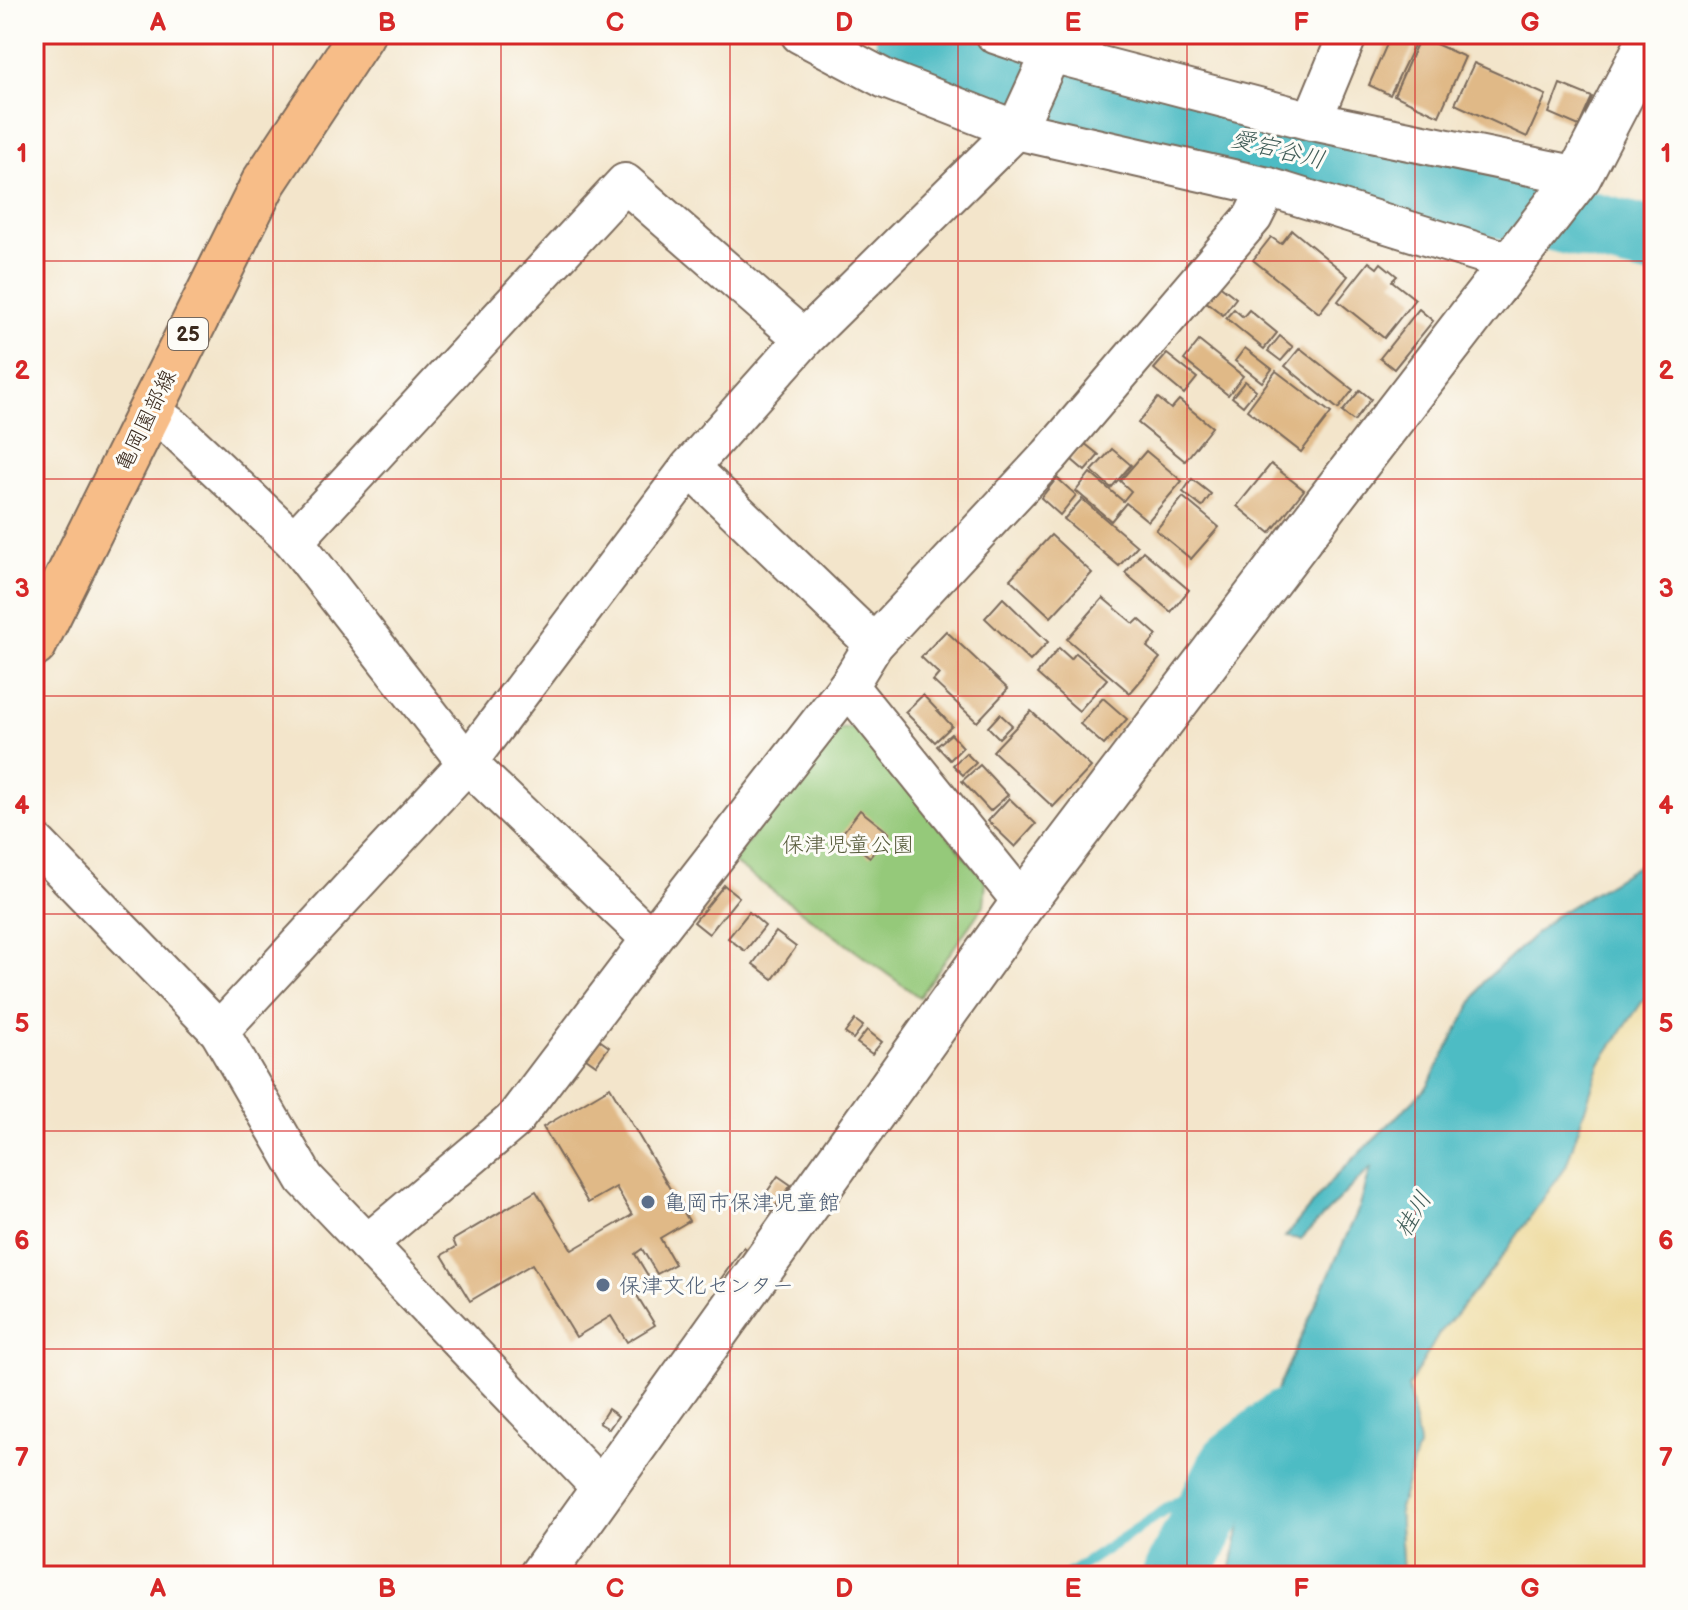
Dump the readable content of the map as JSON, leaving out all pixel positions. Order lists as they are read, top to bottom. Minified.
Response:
{"streets":{"main road":["25","亀岡園部線"]},"water":["愛宕谷川","桂川"],"parks":["保津児童公園"],"places":["亀岡市保津児童館","保津文化センター"],"grid":{"columns":["A","B","C","D","E","F","G"],"rows":["1","2","3","4","5","6","7"]}}
